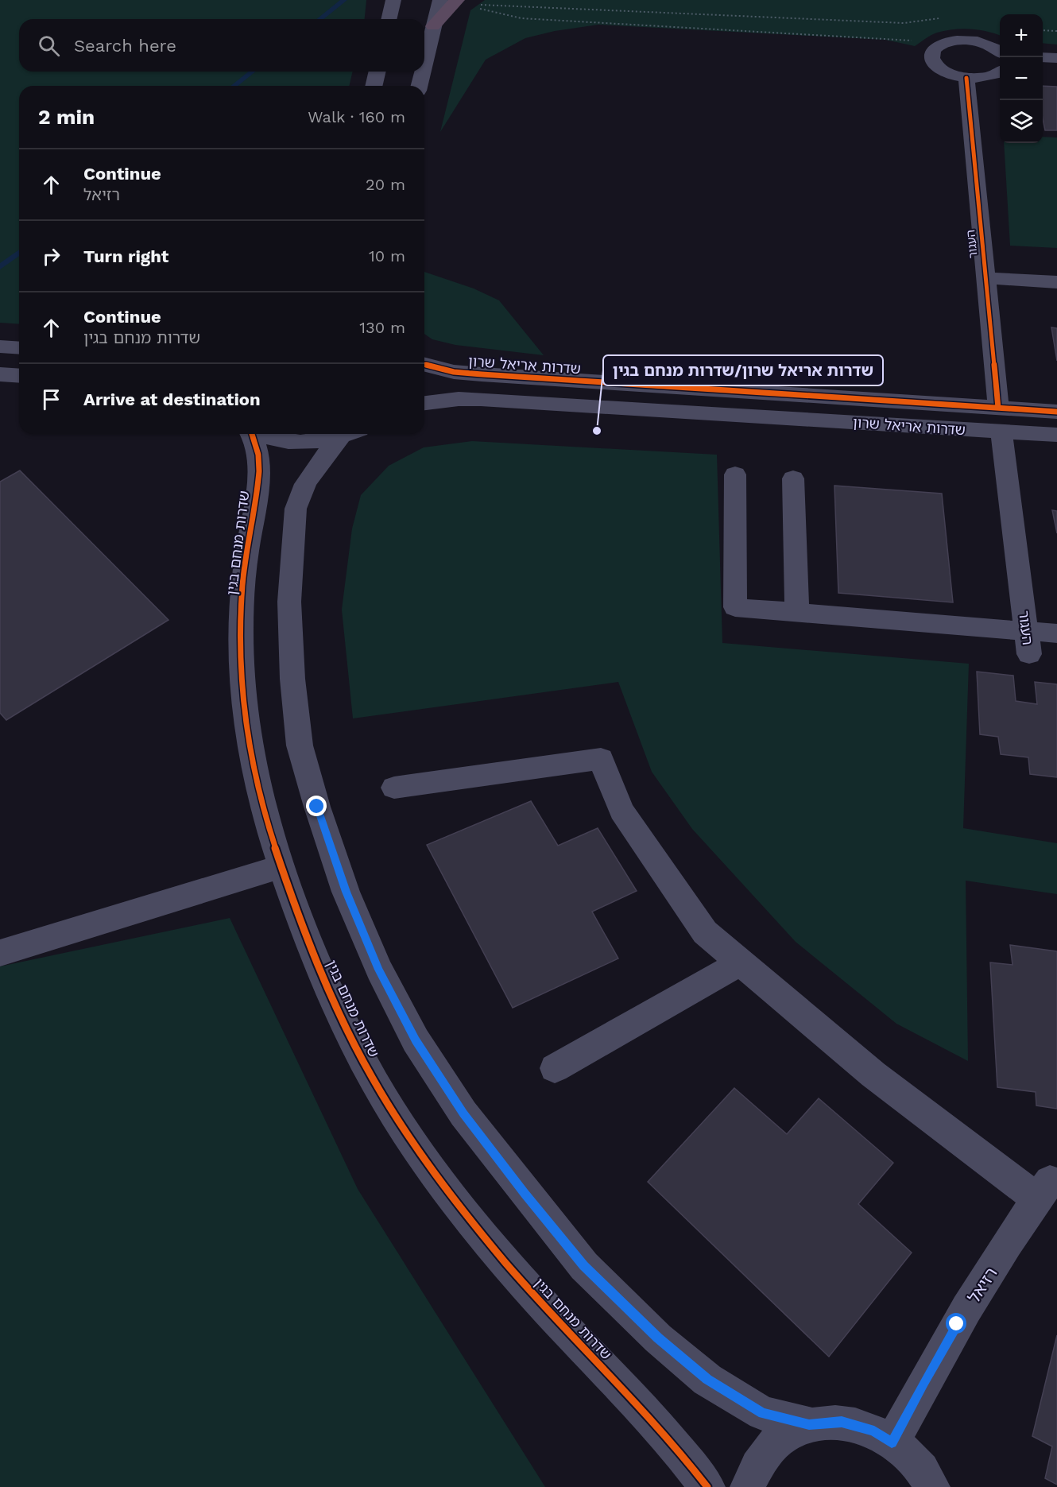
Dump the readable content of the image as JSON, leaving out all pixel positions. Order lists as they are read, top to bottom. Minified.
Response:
{"streets":{"street":["העגור","שדרות אריאל שרון","שדרות מנחם בגין","רזיאל"]},"crossings":[["העגור","שדרות אריאל שרון"]],"places":["שדרות אריאל שרון/שדרות מנחם בגין"],"page":{"map_buttons":["+","−"],"search":"Search here","heading":["2 min","Walk · 160 m"],"list":[["Continue","רזיאל","20 m"],["Turn right","10 m"],["Continue","שדרות מנחם בגין","130 m"],"Arrive at destination"]}}
